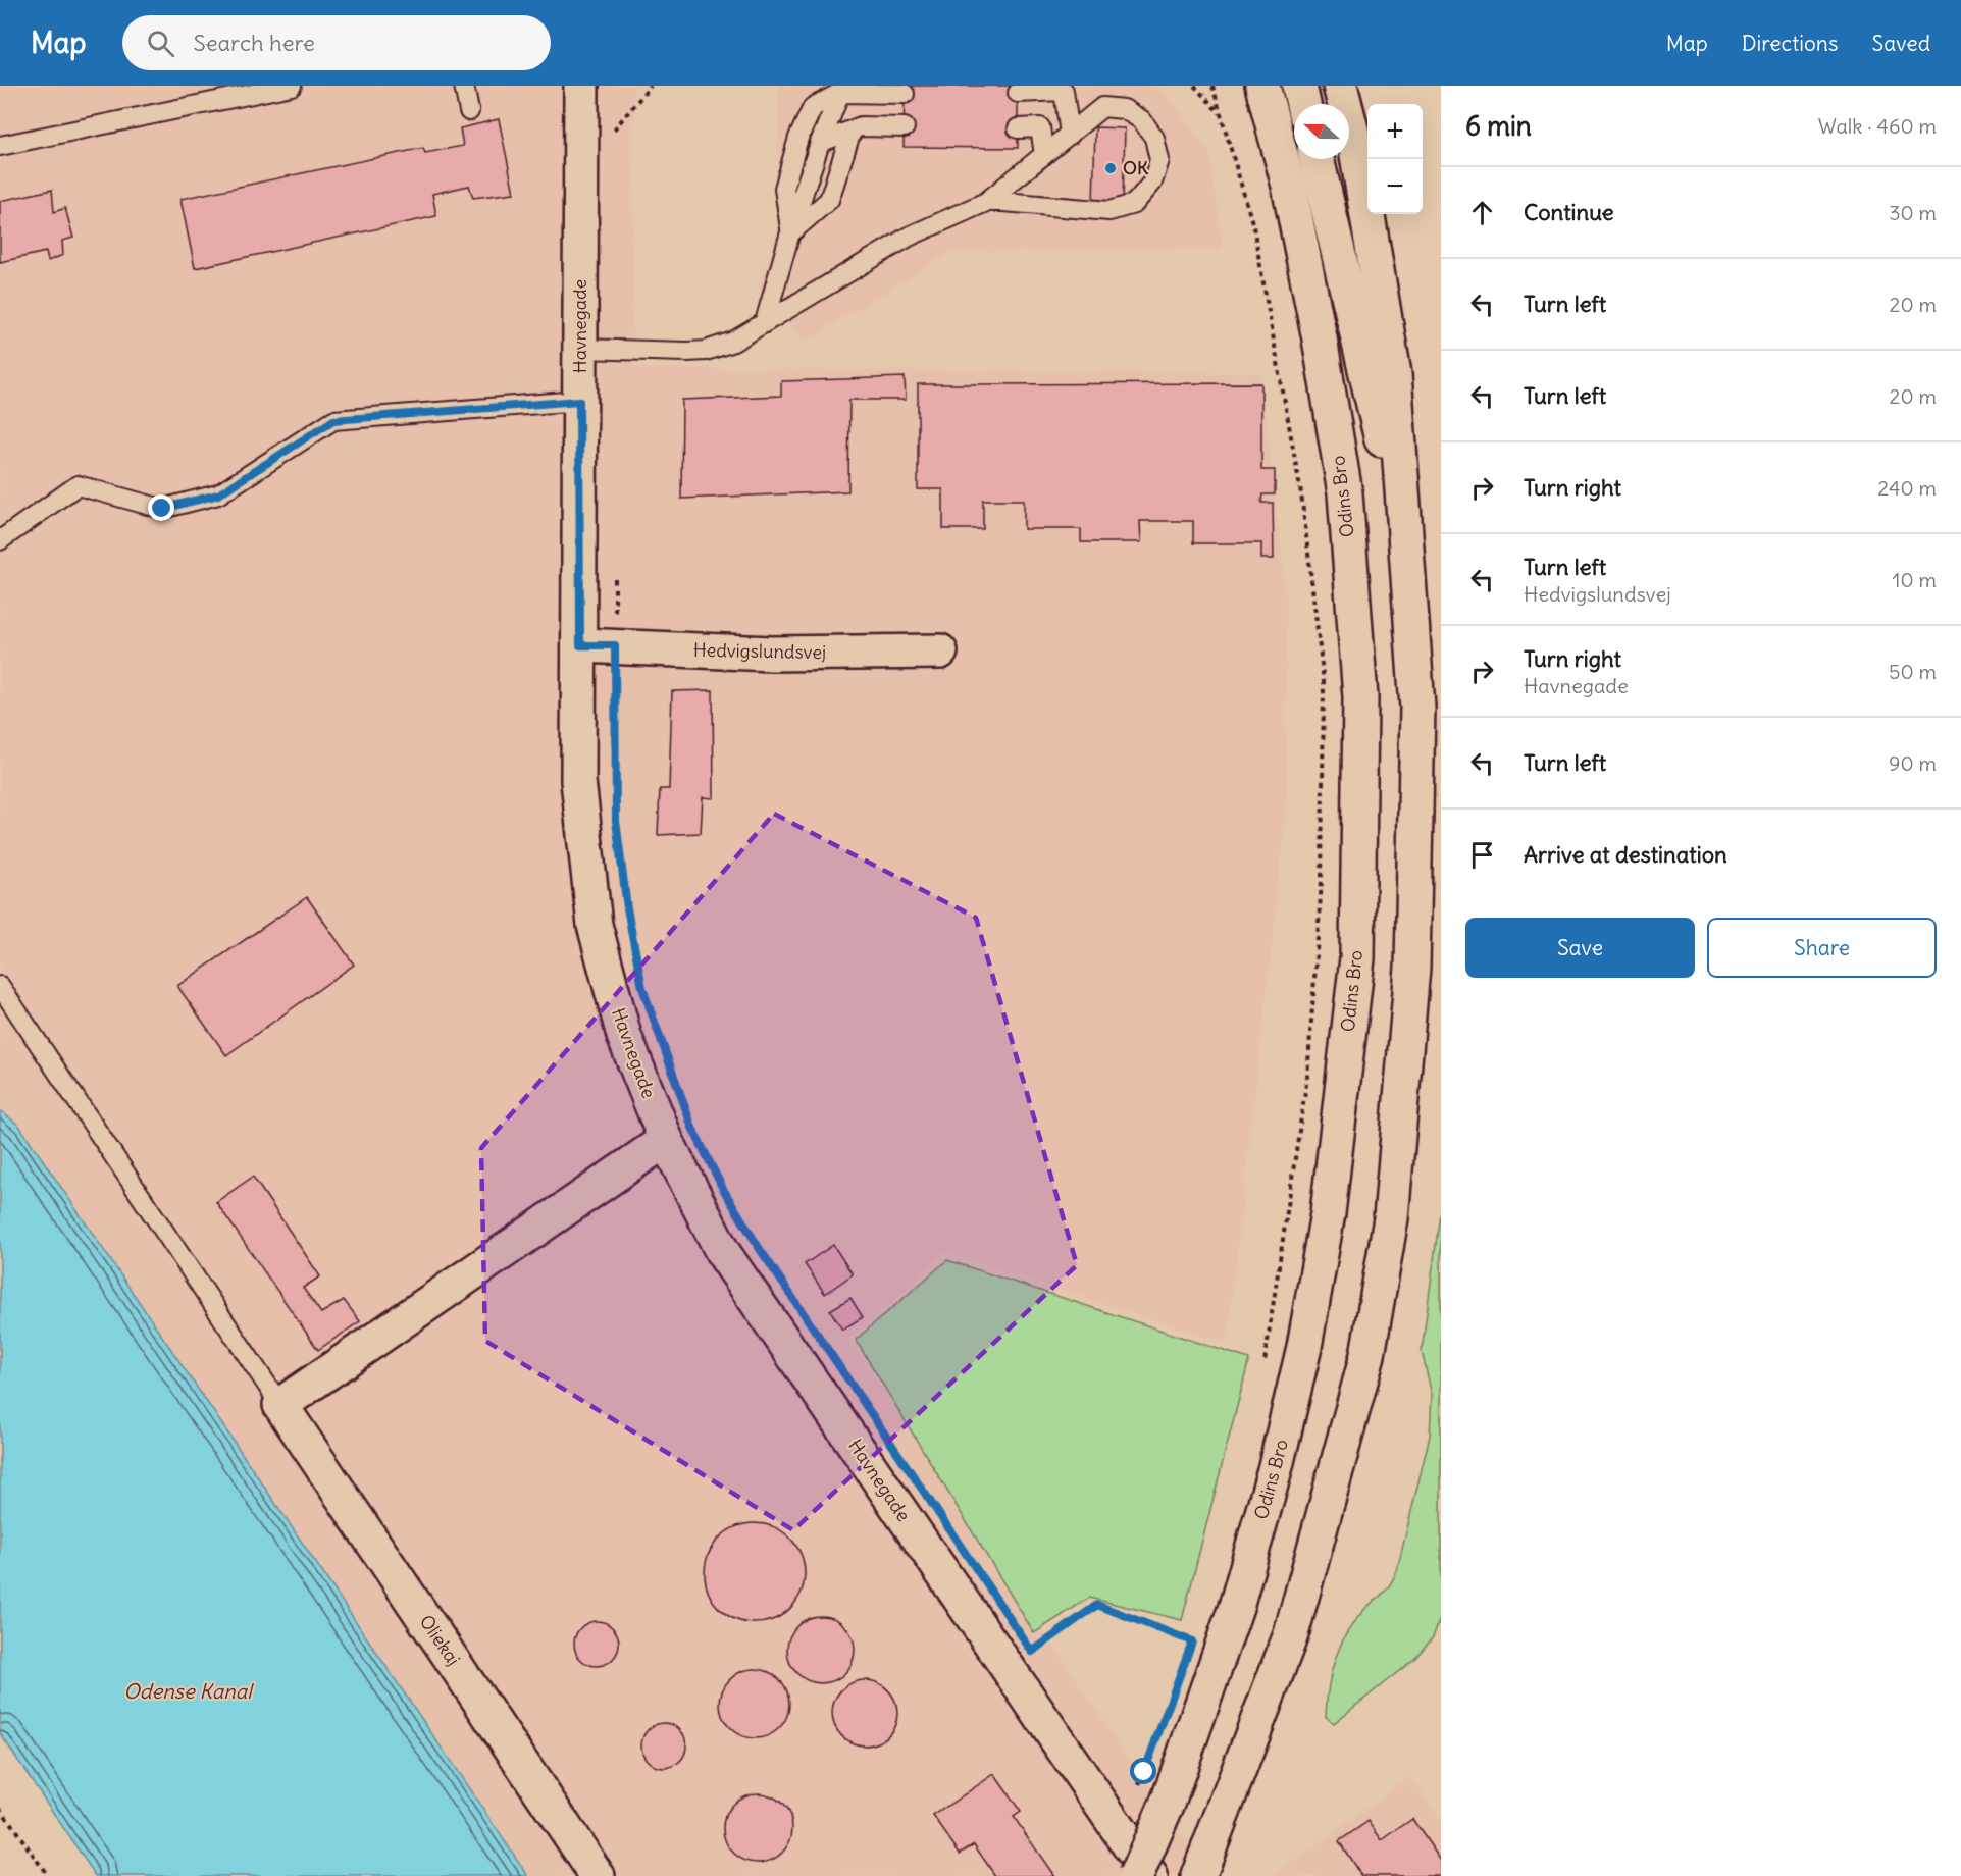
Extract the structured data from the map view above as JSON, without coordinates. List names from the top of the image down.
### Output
{
  "streets": {
    "main road": [
      "Havnegade",
      "Odins Bro",
      "Hedvigslundsvej",
      "Oliekaj"
    ]
  },
  "crossings": [
    ["Havnegade", "Hedvigslundsvej"]
  ],
  "water": ["Odense Kanal"],
  "places": ["OK"],
  "north": "left",
  "page": {
    "header": "Map",
    "search": "Search here",
    "nav": ["Map", "Directions", "Saved"],
    "heading": ["6 min", "Walk · 460 m"],
    "map_buttons": ["+", "−"],
    "list": [
      ["Continue", "30 m"],
      ["Turn left", "20 m"],
      ["Turn left", "20 m"],
      ["Turn right", "240 m"],
      ["Turn left", "Hedvigslundsvej", "10 m"],
      ["Turn right", "Havnegade", "50 m"],
      ["Turn left", "90 m"],
      "Arrive at destination"
    ],
    "buttons": ["Save", "Share"]
  }
}
